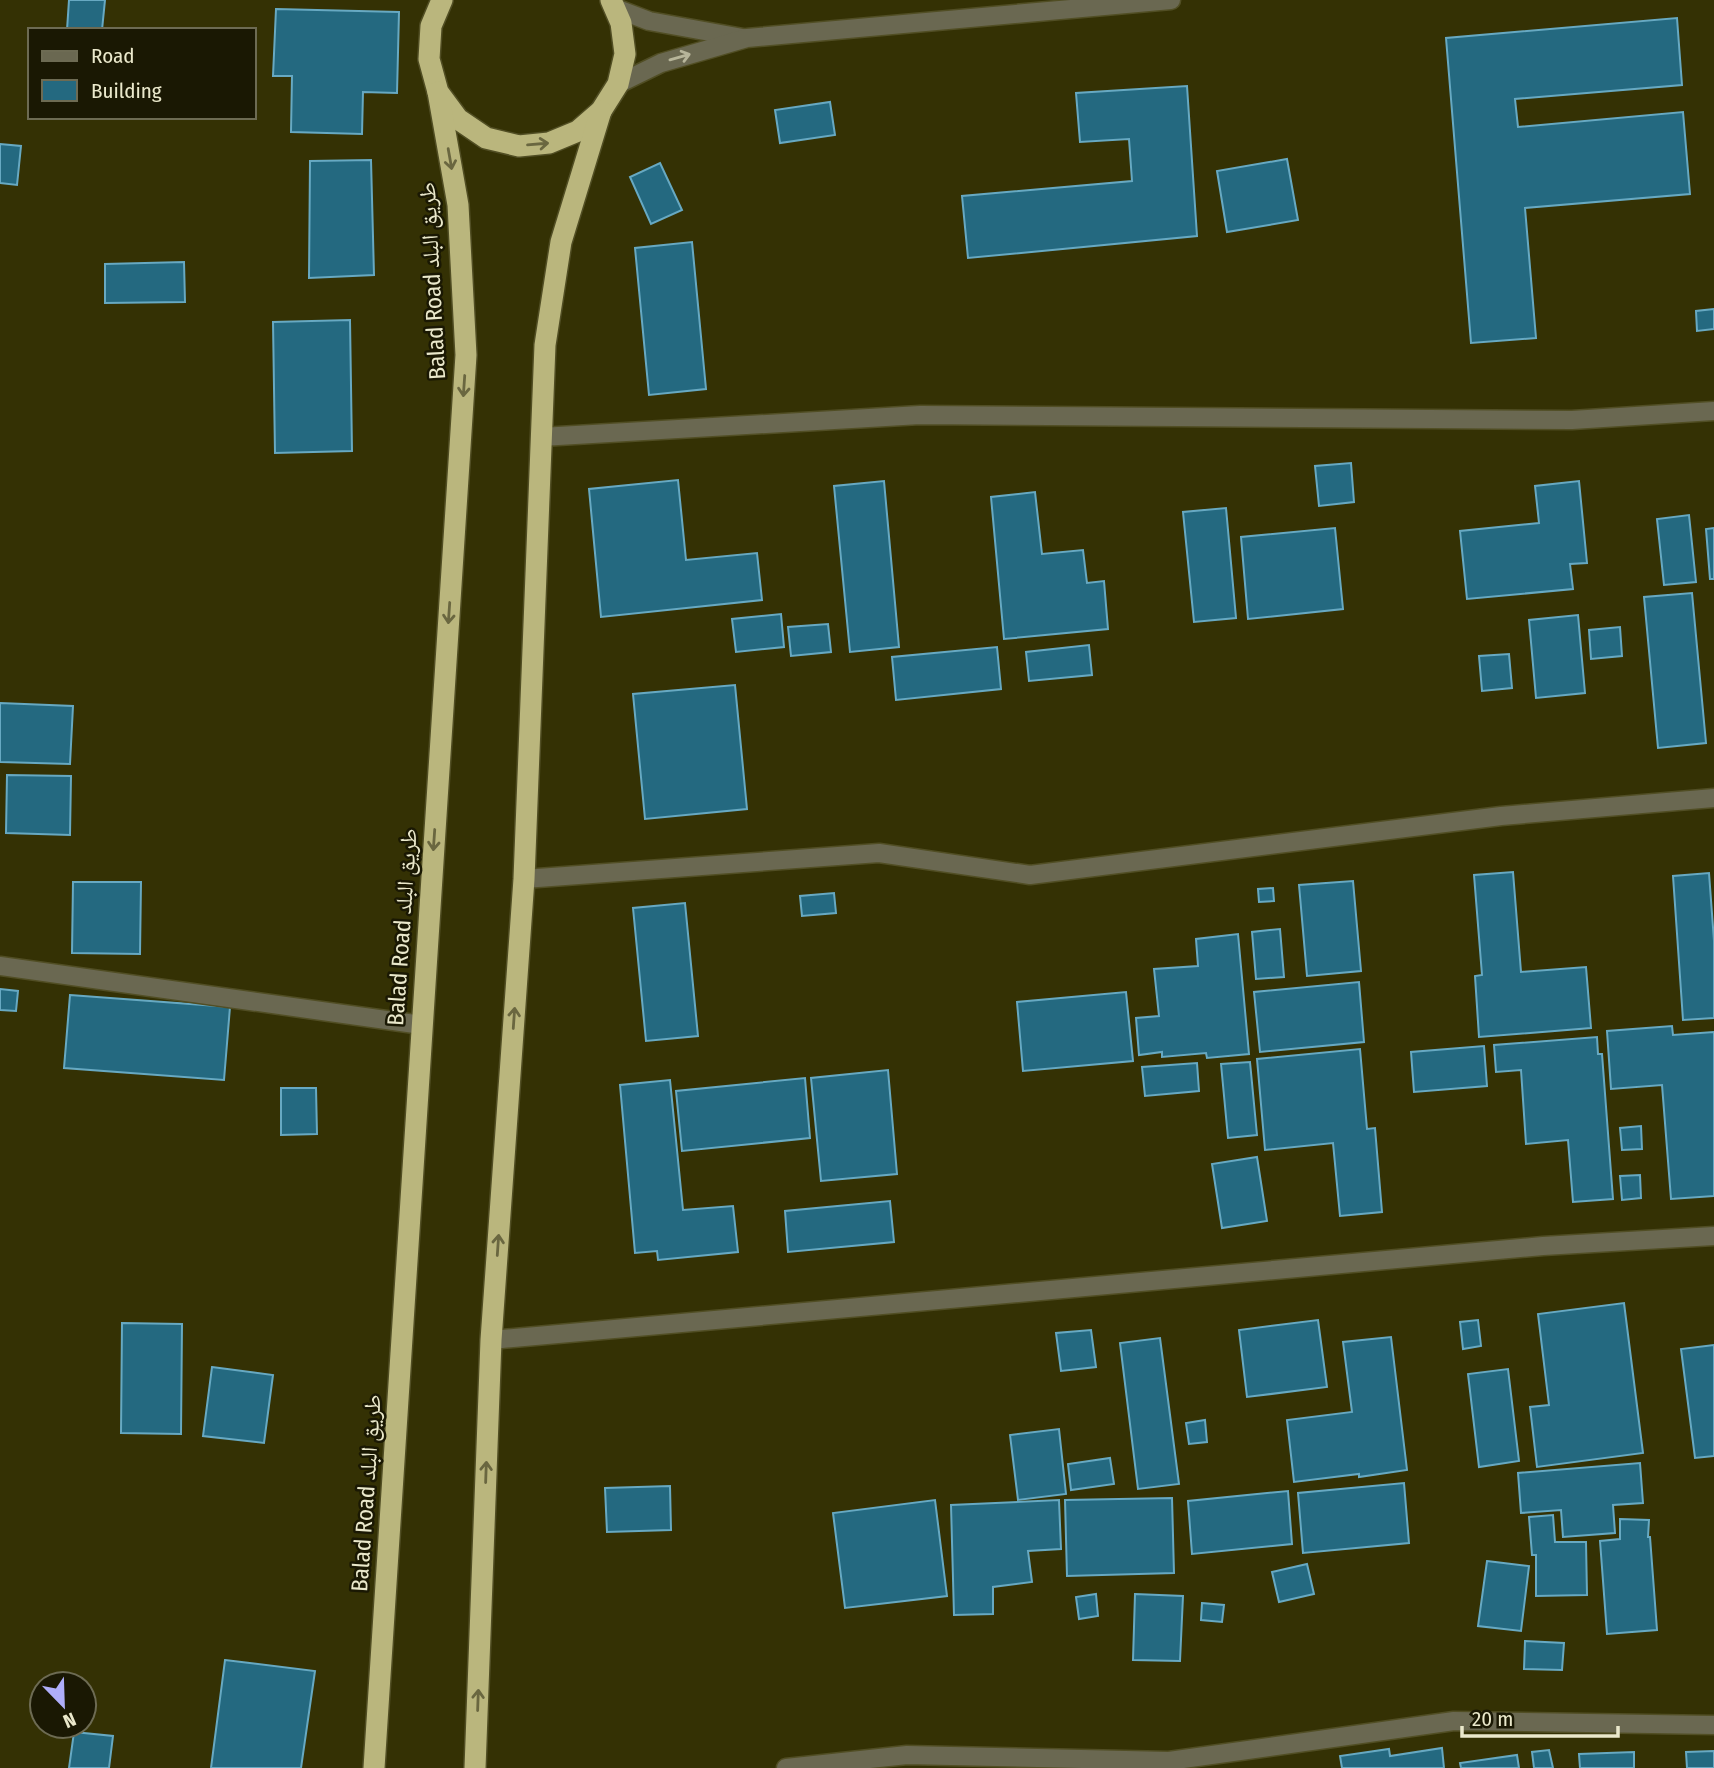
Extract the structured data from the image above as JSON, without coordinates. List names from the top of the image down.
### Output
{
  "streets": {
    "highway": ["Balad Road طريق البلد"]
  },
  "legend": ["Road", "Building"],
  "scale_bar": "20 m",
  "north": "bottom right"
}
